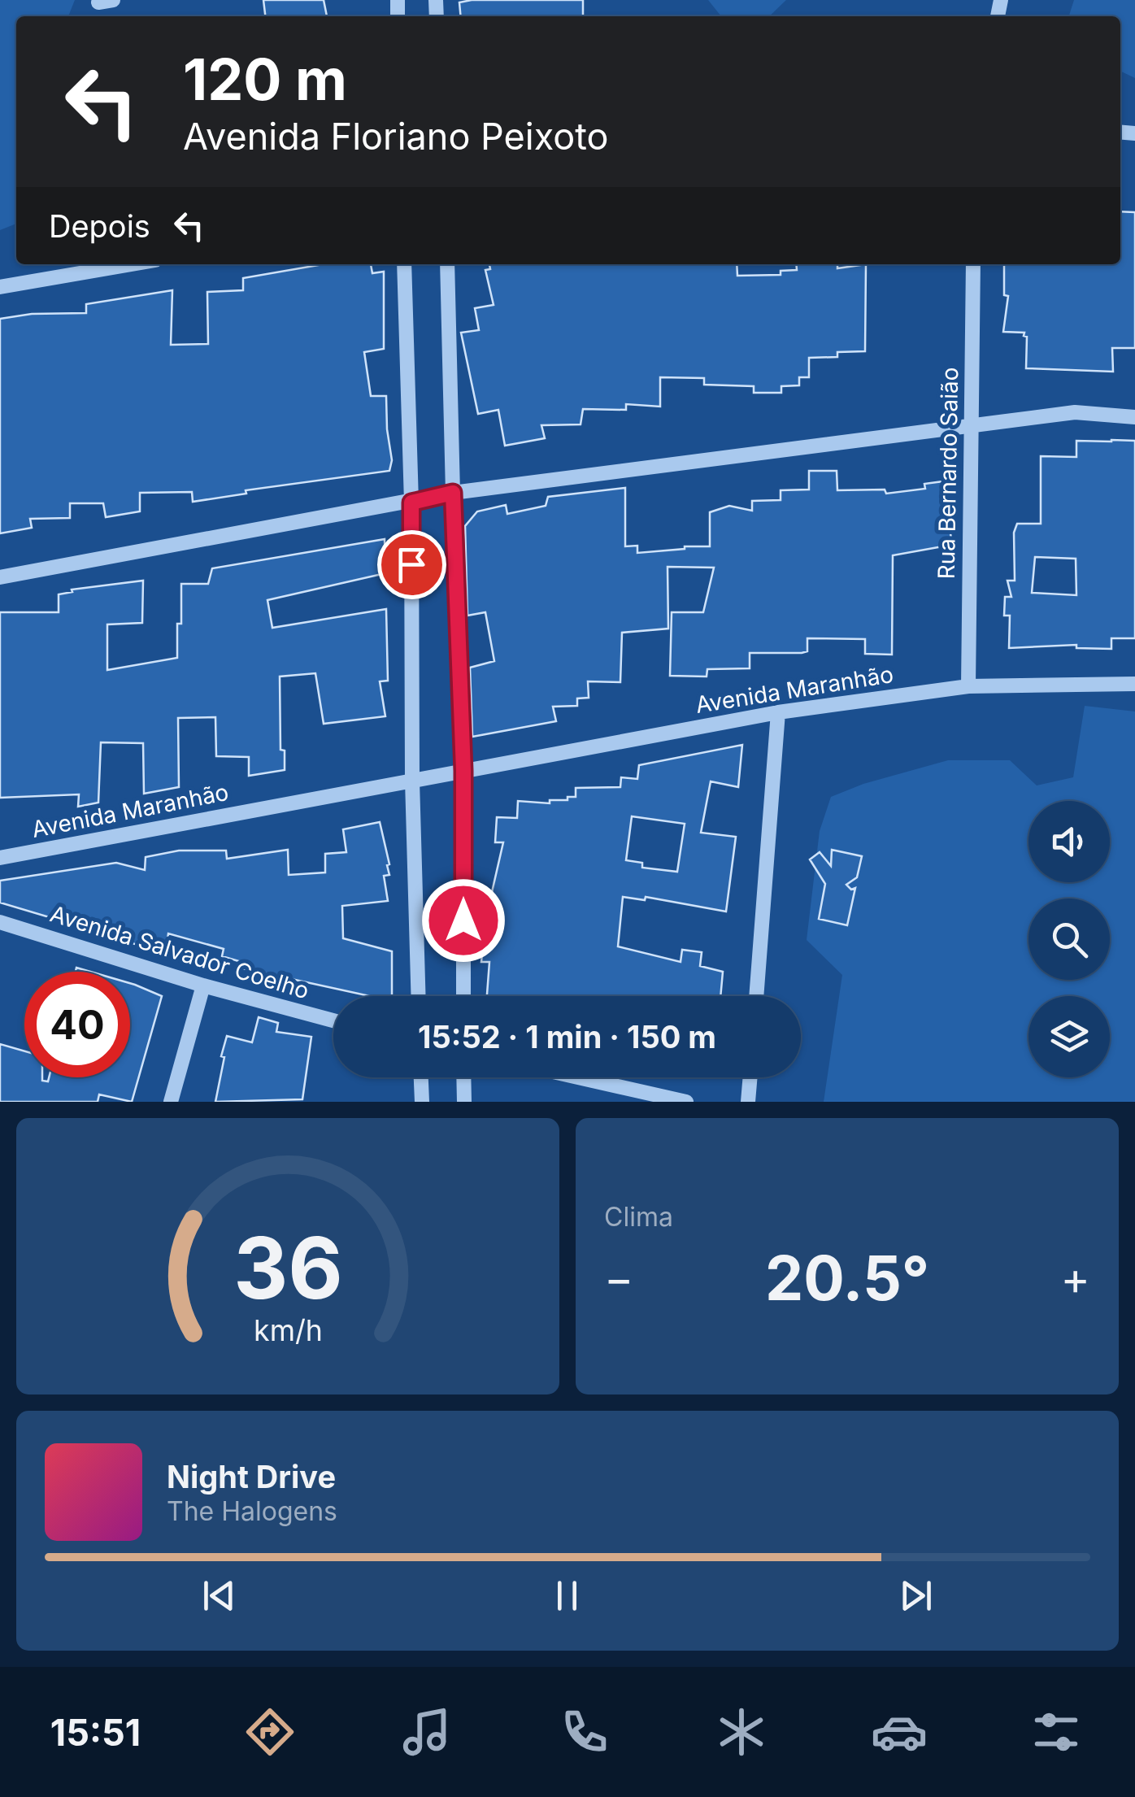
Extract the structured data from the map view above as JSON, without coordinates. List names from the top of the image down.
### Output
{
  "streets": {
    "street": ["Rua Bernardo Saião", "Avenida Maranhão", "Avenida Salvador Coelho"]
  },
  "crossings": [
    ["Rua Bernardo Saião", "Avenida Maranhão"]
  ],
  "page": {
    "turn": ["120 m", "Avenida Floriano Peixoto"],
    "then": "Depois",
    "limit": "40",
    "trip": "15:52 · 1 min · 150 m",
    "tile": "Clima",
    "heat": ["−", "20.5°", "+"],
    "song": ["Night Drive", "The Halogens"],
    "tabs": "15:51",
    "gauge": ["36", "km/h"]
  }
}
